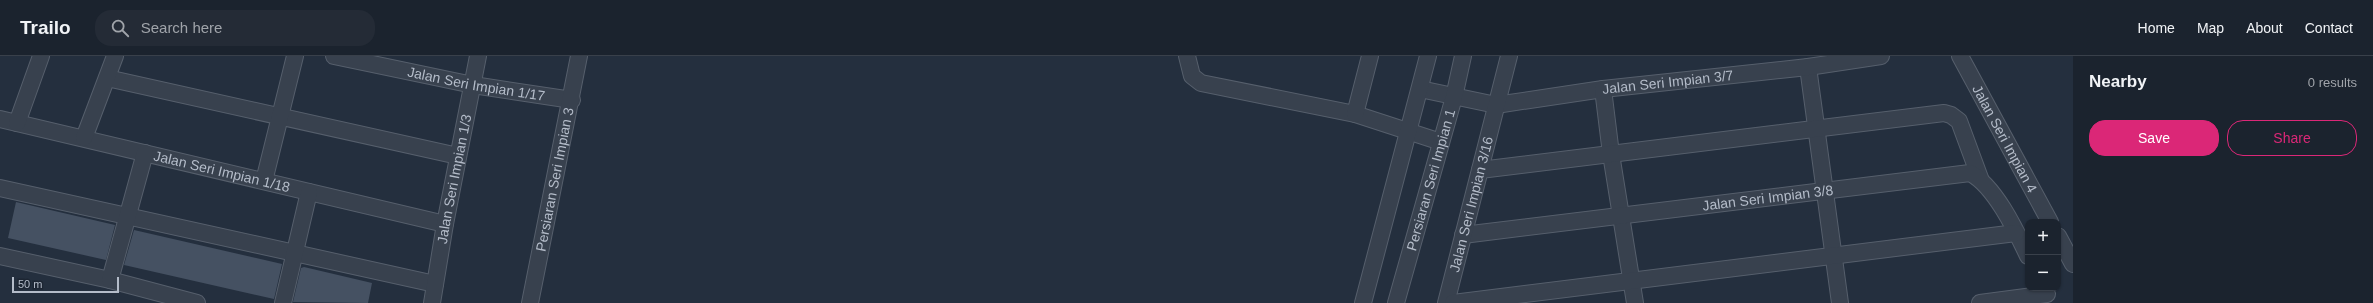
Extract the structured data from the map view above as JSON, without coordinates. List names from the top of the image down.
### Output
{
  "streets": {
    "street": [
      "Jalan Seri Impian 3/7",
      "Jalan Seri Impian 1/17",
      "Jalan Seri Impian 4",
      "Jalan Seri Impian 1/18",
      "Jalan Seri Impian 1/3",
      "Persiaran Seri Impian 3",
      "Persiaran Seri Impian 1",
      "Jalan Seri Impian 3/8",
      "Jalan Seri Impian 3/16"
    ]
  },
  "crossings": [
    ["Jalan Seri Impian 3/7", "Persiaran Seri Impian 1"],
    ["Jalan Seri Impian 3/7", "Jalan Seri Impian 3/16"],
    ["Jalan Seri Impian 1/17", "Jalan Seri Impian 1/3"],
    ["Jalan Seri Impian 1/17", "Persiaran Seri Impian 3"],
    ["Jalan Seri Impian 1/18", "Jalan Seri Impian 1/3"],
    ["Jalan Seri Impian 3/8", "Jalan Seri Impian 3/16"]
  ],
  "scale_bar": "50 m",
  "page": {
    "header": "Trailo",
    "search": "Search here",
    "nav": [
      "Home",
      "Map",
      "About",
      "Contact"
    ],
    "heading": ["Nearby", "0 results"],
    "buttons": ["Save", "Share"],
    "map_buttons": ["+", "−"],
    "scale": "50 m"
  }
}
